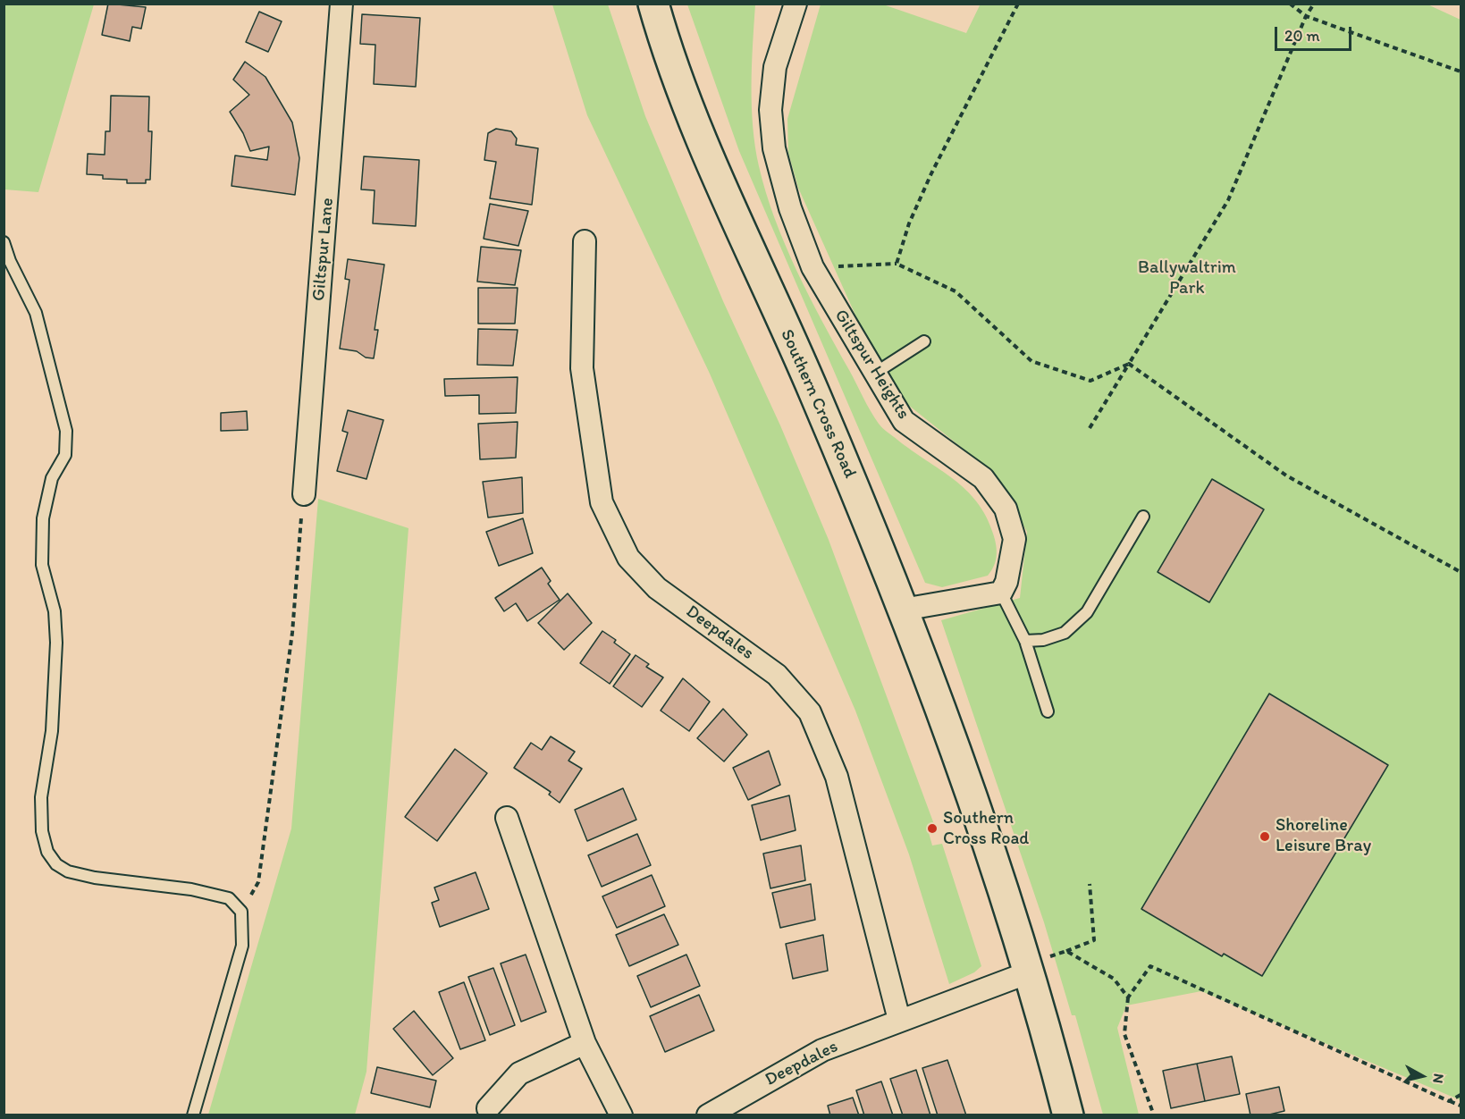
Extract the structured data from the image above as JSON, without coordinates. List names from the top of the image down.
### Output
{
  "streets": {
    "main road": ["Southern Cross Road"],
    "street": ["Giltspur Lane", "Giltspur Heights", "Deepdales"]
  },
  "crossings": [
    ["Southern Cross Road", "Deepdales"]
  ],
  "parks": ["Ballywaltrim Park"],
  "places": ["Southern Cross Road", "Shoreline Leisure Bray"],
  "scale_bar": "20 m",
  "north": "right"
}
